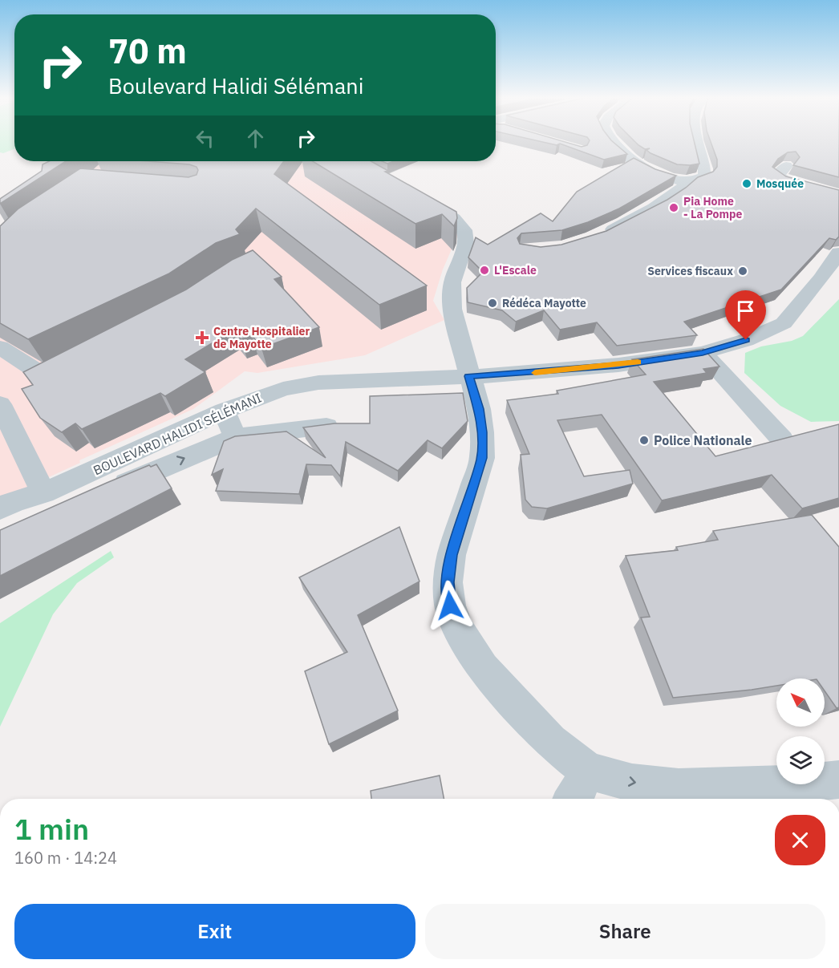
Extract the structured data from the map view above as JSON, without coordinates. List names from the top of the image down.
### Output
{
  "streets": {
    "street": ["BOULEVARD HALIDI SÉLÉMANI"]
  },
  "places": {
    "other": [
      "Mosquée",
      "Pia Home - La Pompe",
      "L'Escale",
      "Services fiscaux",
      "Rédéca Mayotte",
      "Police Nationale"
    ],
    "health": ["Centre Hospitalier de Mayotte"]
  },
  "north": "top left",
  "page": {
    "turn": ["70 m", "Boulevard Halidi Sélémani"],
    "heading": ["1 min", "160 m · 14:24"],
    "buttons": ["Exit", "Share"]
  }
}
